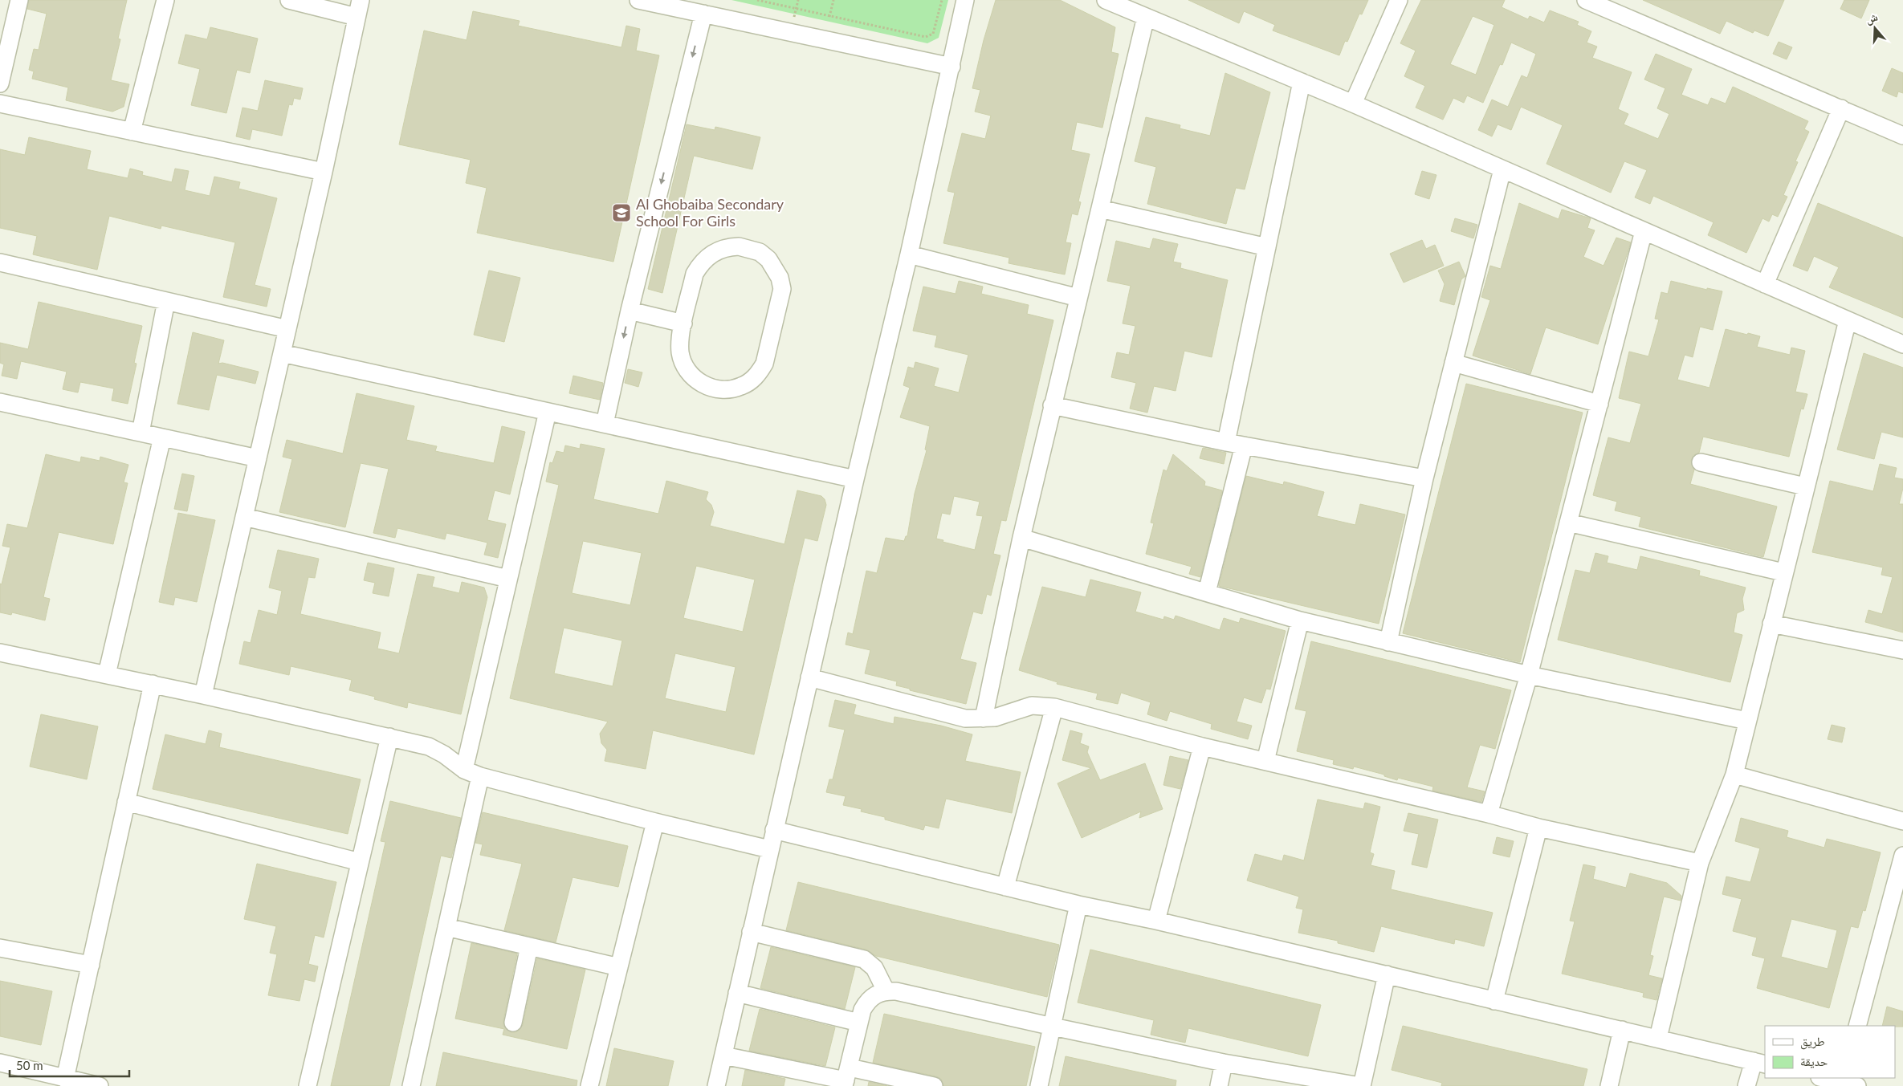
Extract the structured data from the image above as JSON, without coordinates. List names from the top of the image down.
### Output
{
  "places": {
    "school or university": ["Al Ghobaiba Secondary School For Girls"]
  },
  "legend": ["طريق", "حديقة"],
  "scale_bar": "50 m",
  "north": "top"
}
